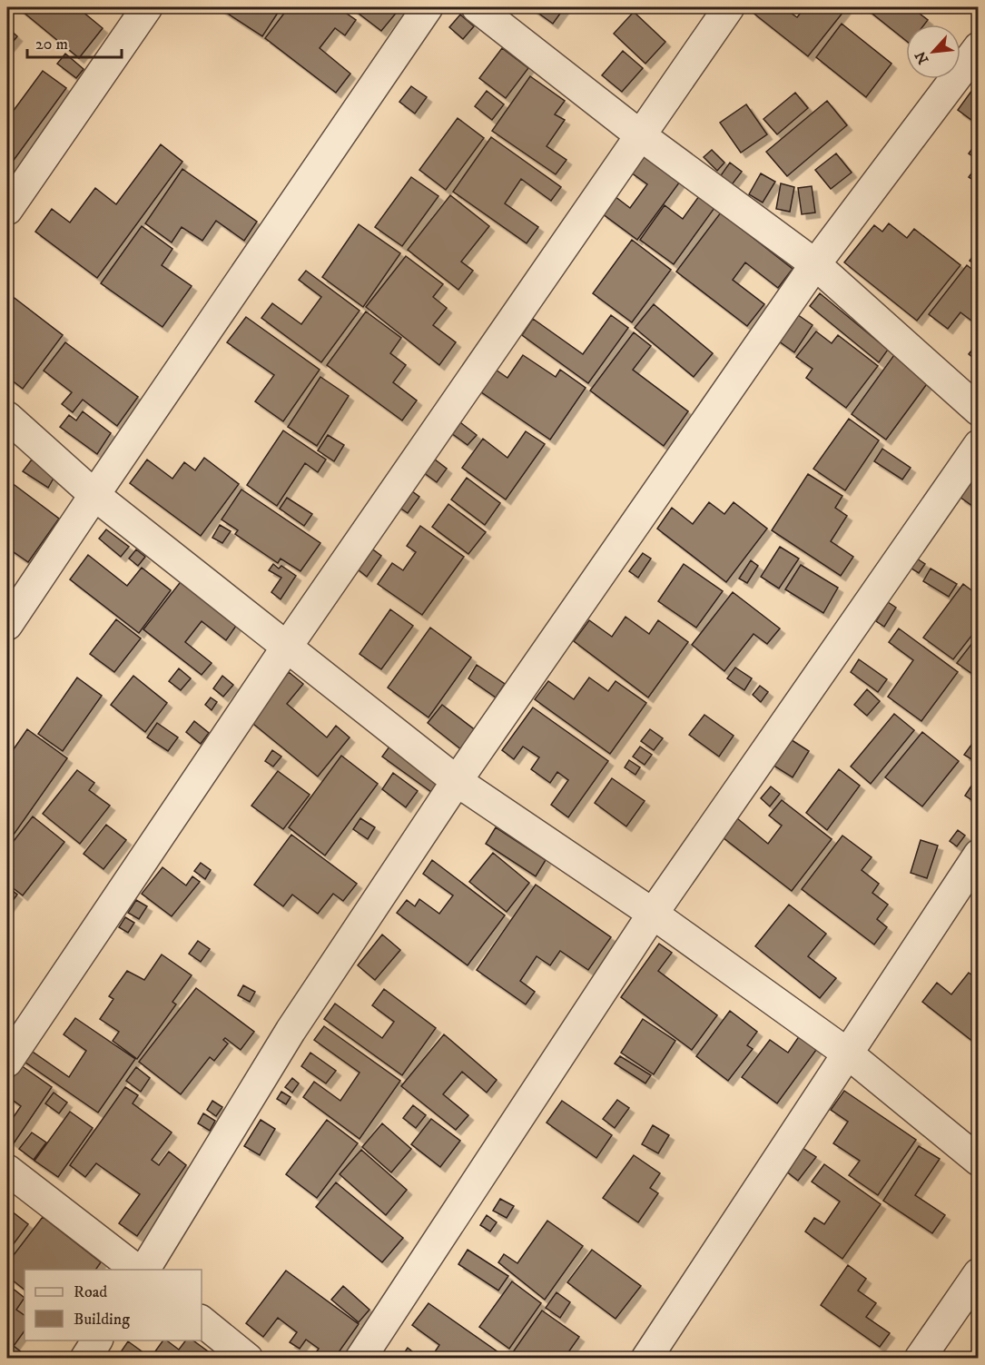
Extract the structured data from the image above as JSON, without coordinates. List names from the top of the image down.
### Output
{
  "legend": ["Road", "Building"],
  "scale_bar": "20 m",
  "north": "bottom left"
}
